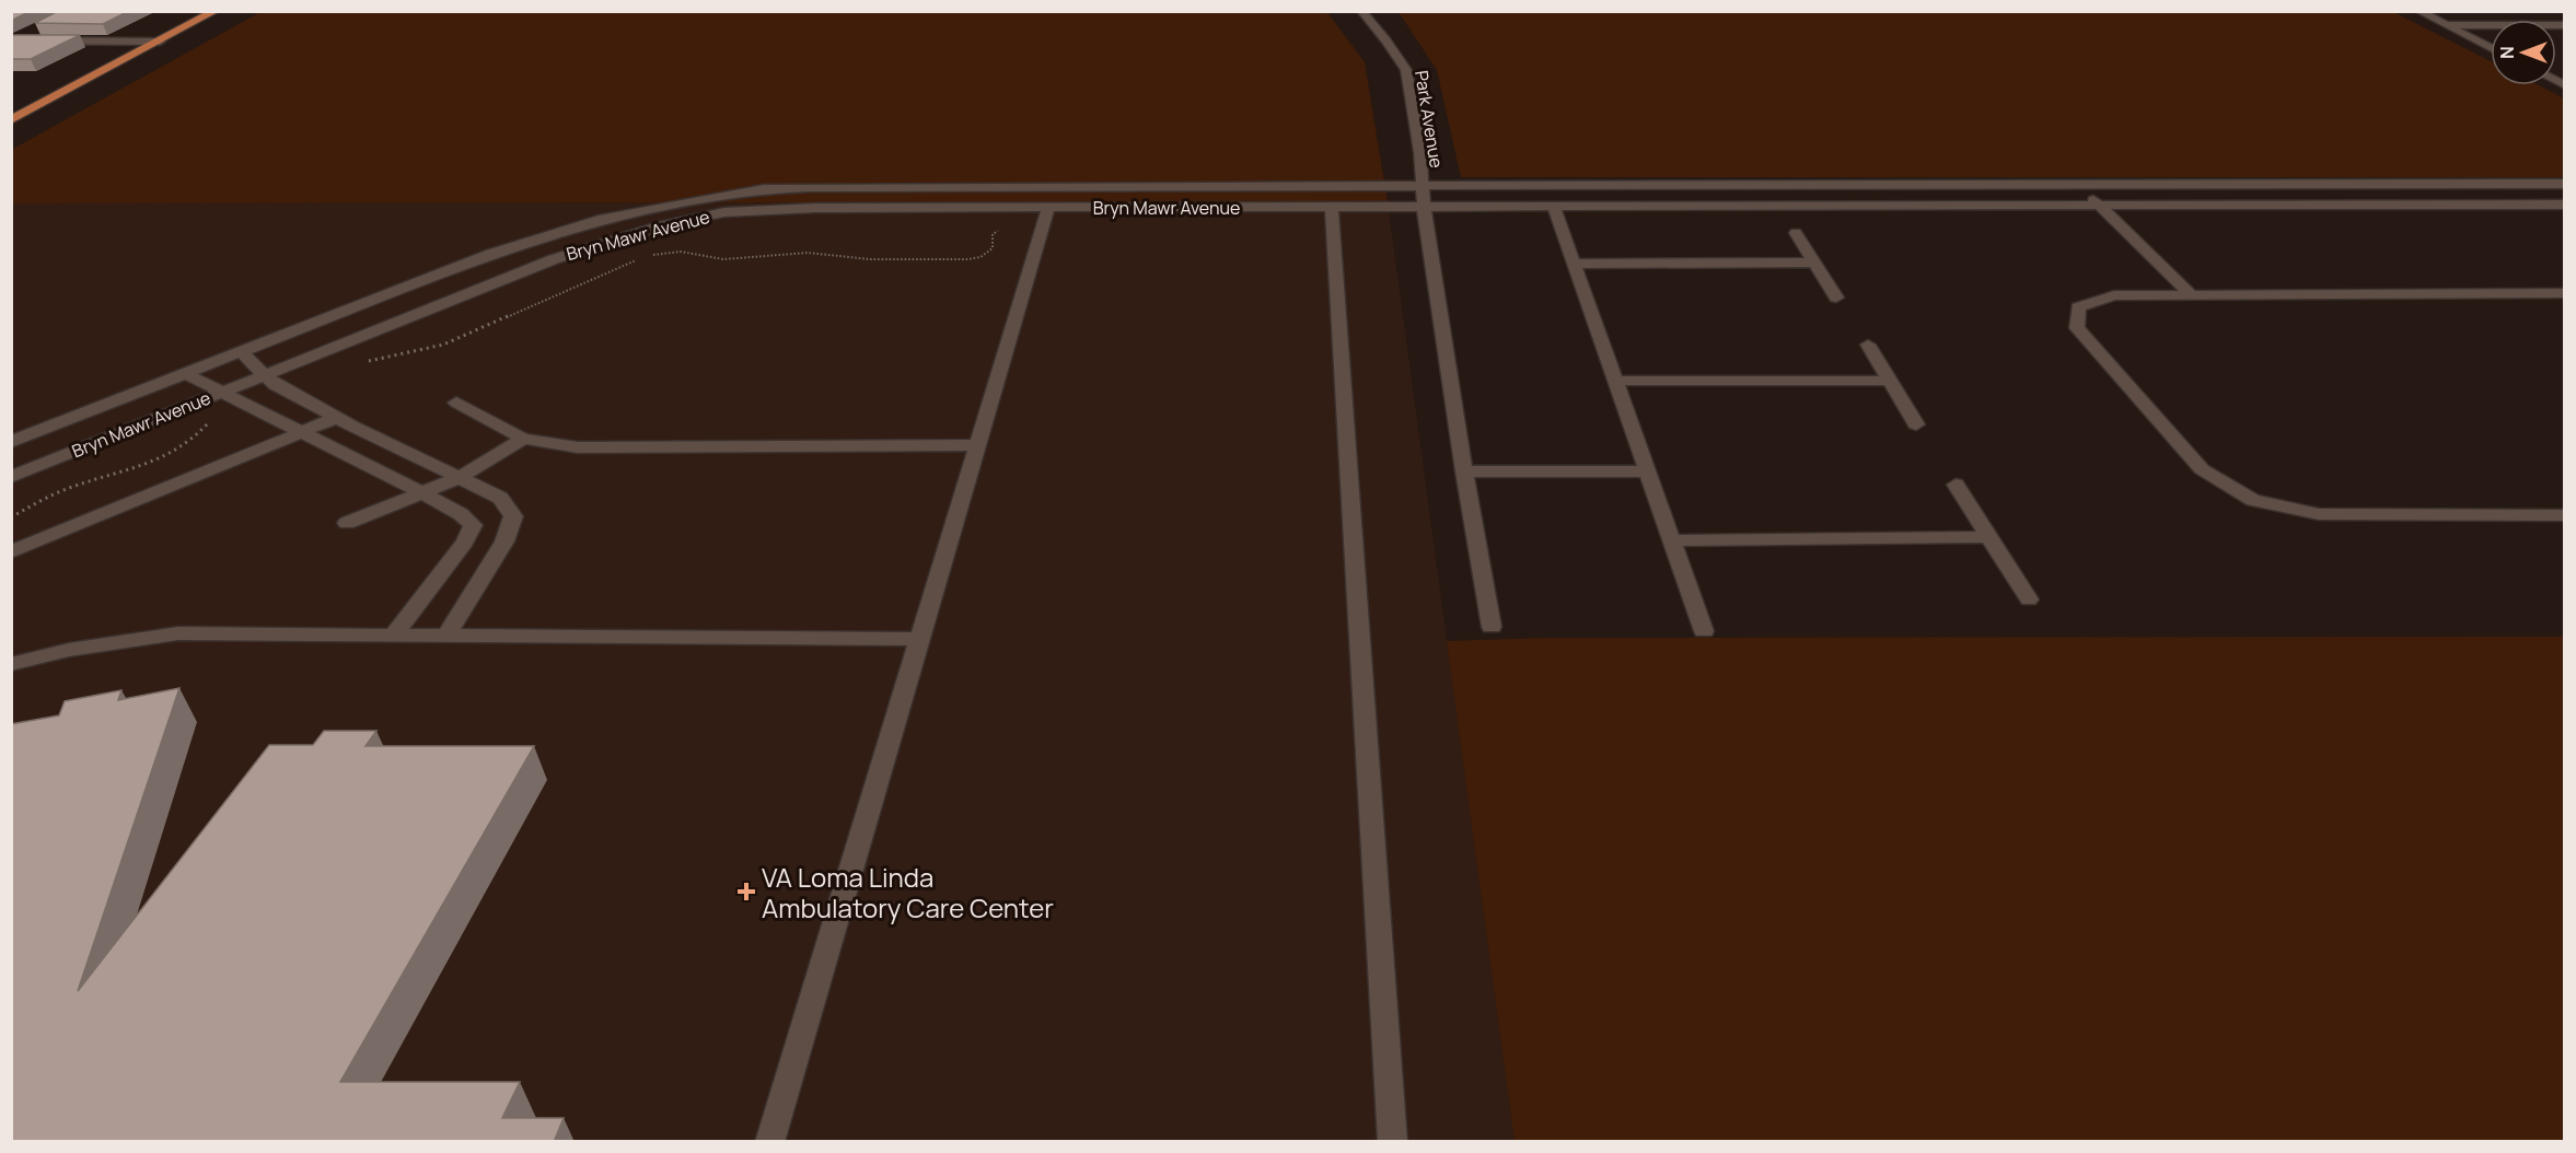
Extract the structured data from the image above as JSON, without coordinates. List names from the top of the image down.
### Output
{
  "streets": {
    "street": ["Park Avenue", "Bryn Mawr Avenue"]
  },
  "crossings": [
    ["Park Avenue", "Bryn Mawr Avenue"]
  ],
  "places": {
    "health": ["VA Loma Linda Ambulatory Care Center"]
  },
  "north": "left"
}
